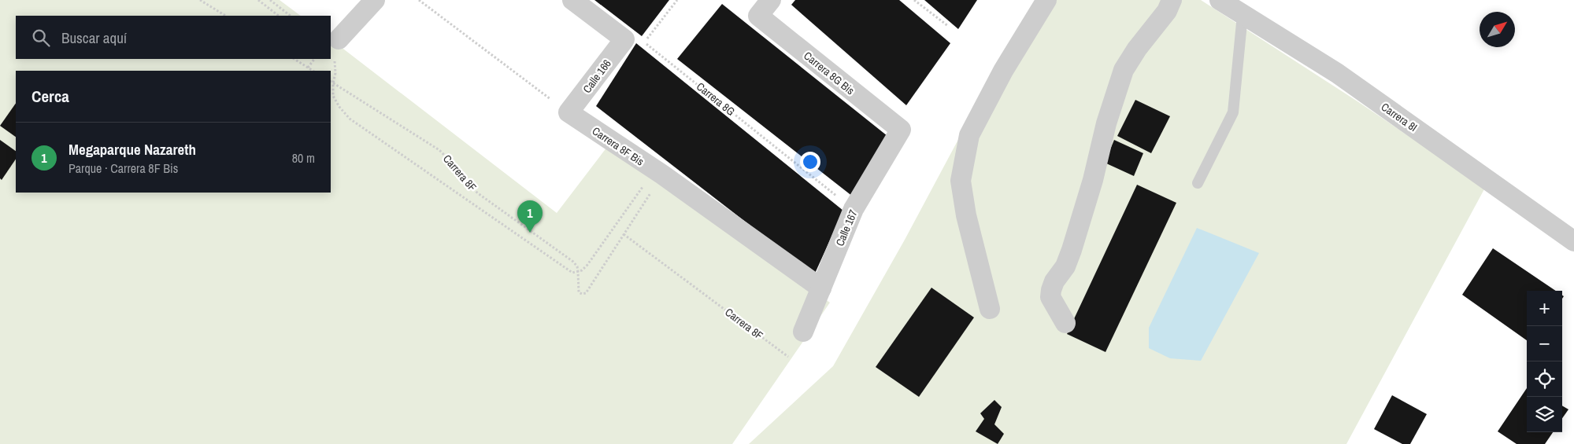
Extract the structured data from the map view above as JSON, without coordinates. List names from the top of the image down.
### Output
{
  "streets": {
    "street": [
      "Carrera 8G Bis",
      "Calle 166",
      "Carrera 8I",
      "Carrera 8F Bis",
      "Calle 167"
    ],
    "path": ["Carrera 8G", "Carrera 8F"]
  },
  "crossings": [
    ["Carrera 8G Bis", "Calle 167"],
    ["Calle 166", "Carrera 8G"],
    ["Calle 166", "Carrera 8F Bis"],
    ["Carrera 8G", "Calle 167"],
    ["Carrera 8F Bis", "Calle 167"]
  ],
  "north": "top right",
  "page": {
    "search": "Buscar aquí",
    "heading": "Cerca",
    "list": [
      {
        "mark": "1",
        "name": "Megaparque Nazareth",
        "note": "Parque · Carrera 8F Bis",
        "value": "80 m"
      }
    ],
    "pins": "1",
    "map_buttons": ["+", "−"]
  }
}
